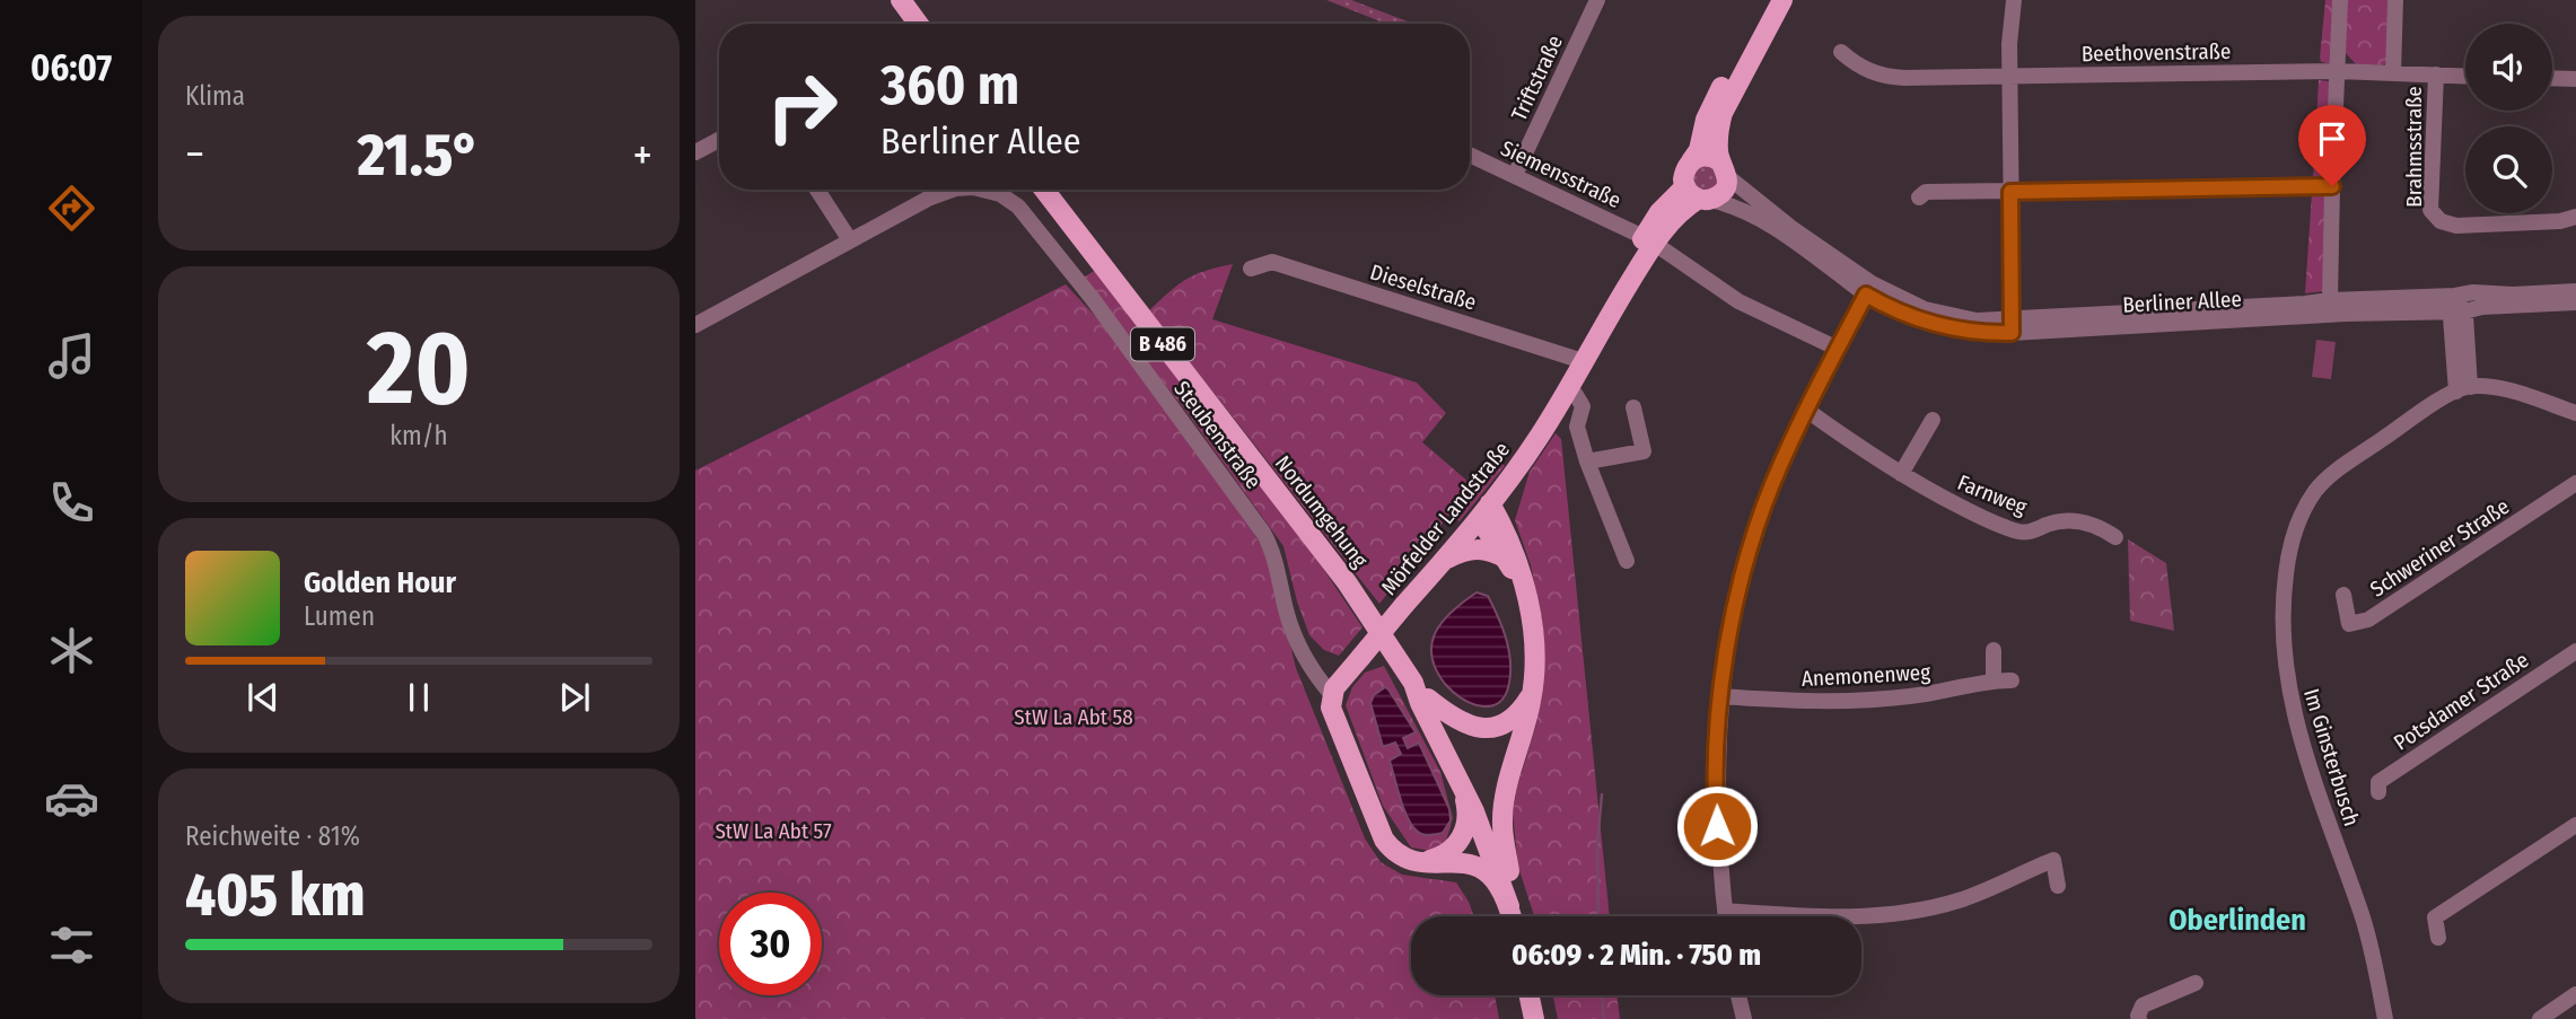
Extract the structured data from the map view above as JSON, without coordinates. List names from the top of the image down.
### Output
{
  "streets": {
    "main road": ["B 486", "Nordumgehung", "Mörfelder Landstraße"],
    "street": [
      "Beethovenstraße",
      "Triftstraße",
      "Brahmsstraße",
      "Siemensstraße",
      "Dieselstraße",
      "Berliner Allee",
      "Steubenstraße",
      "Farnweg",
      "Schweriner Straße",
      "Anemonenweg",
      "Potsdamer Straße",
      "Im Ginsterbusch"
    ]
  },
  "crossings": [
    ["Beethovenstraße", "Brahmsstraße"],
    ["Triftstraße", "Siemensstraße"],
    ["Siemensstraße", "Mörfelder Landstraße"],
    ["Dieselstraße", "Mörfelder Landstraße"],
    ["Berliner Allee", "Mörfelder Landstraße"],
    ["B 486", "Nordumgehung"],
    ["Steubenstraße", "Mörfelder Landstraße"]
  ],
  "districts": ["Oberlinden"],
  "parks": ["StW La Abt 58", "StW La Abt 57"],
  "page": {
    "tabs": "06:07",
    "tile": [
      "Klima",
      ["20", "km/h"],
      ["Reichweite · 81%", "405 km"]
    ],
    "turn": ["360 m", "Berliner Allee"],
    "heat": ["−", "21.5°", "+"],
    "song": ["Golden Hour", "Lumen"],
    "limit": "30",
    "trip": "06:09 · 2 Min. · 750 m"
  }
}
